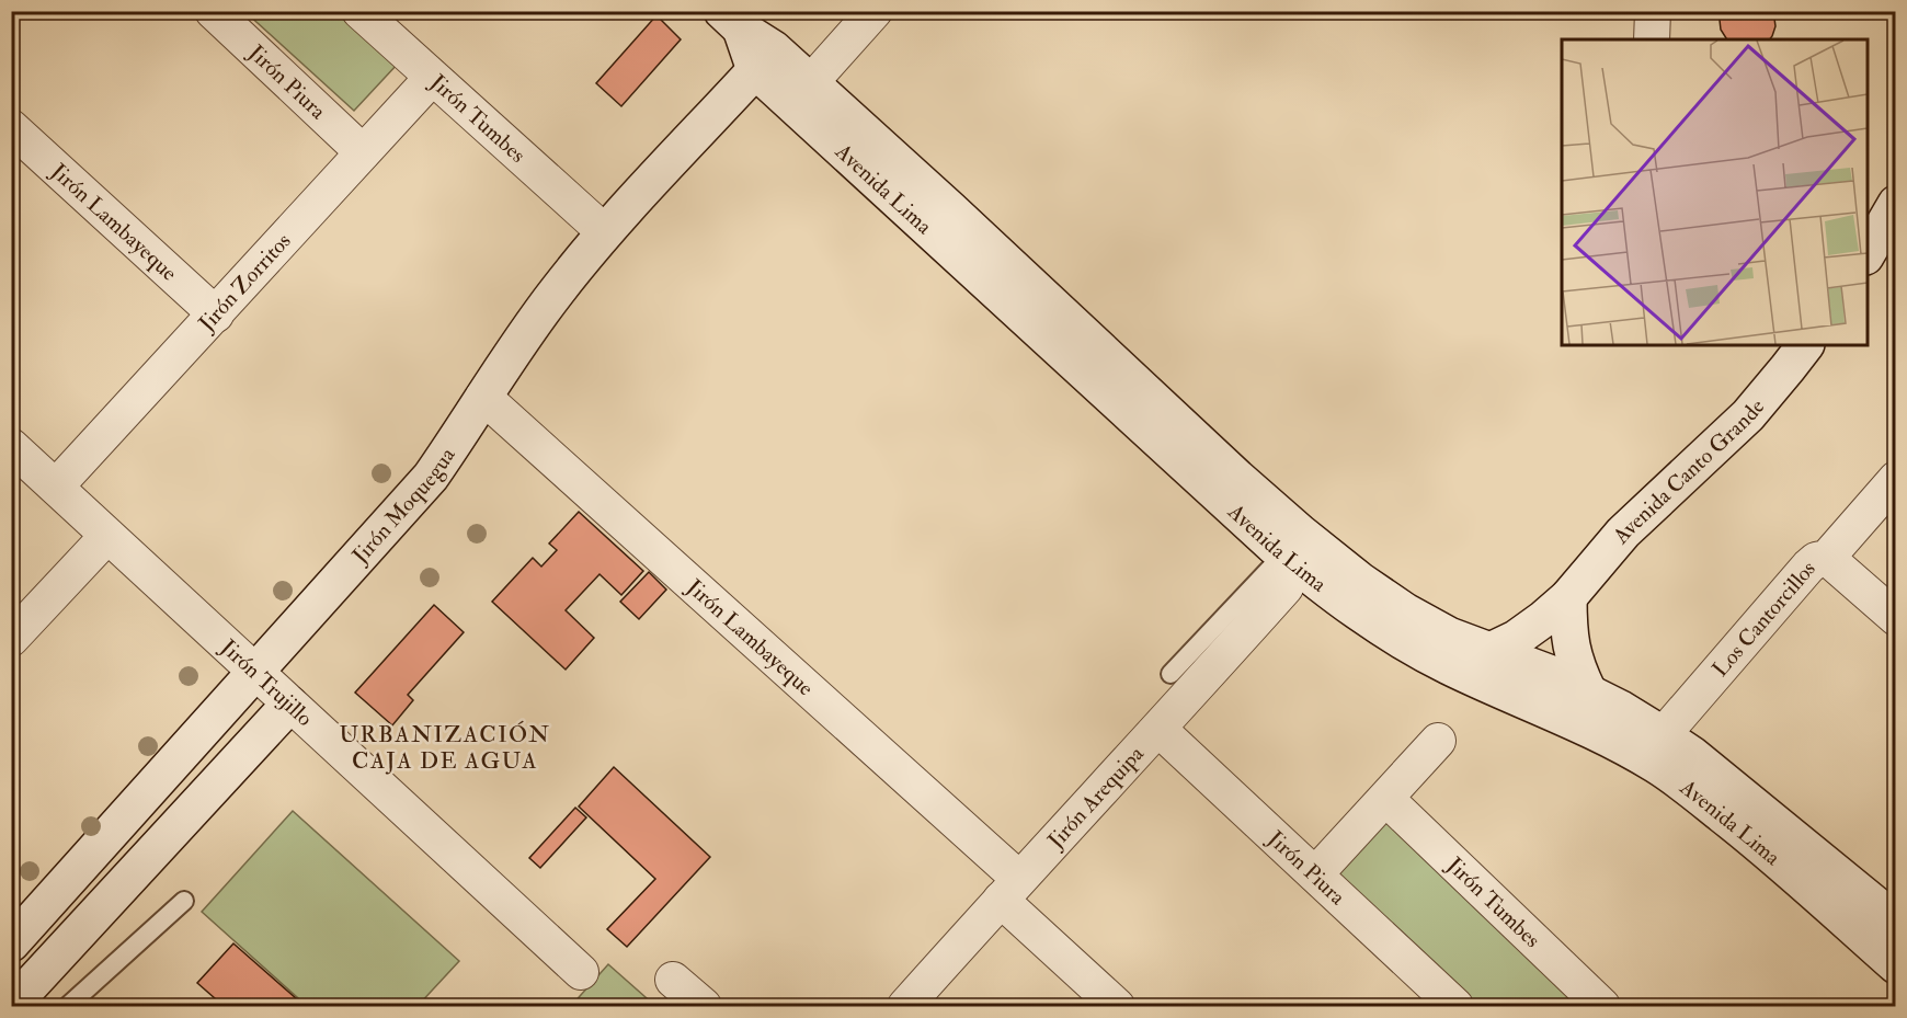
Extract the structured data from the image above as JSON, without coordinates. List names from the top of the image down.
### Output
{
  "streets": {
    "main road": ["Avenida Lima", "Avenida Canto Grande", "Jirón Moquegua"],
    "street": [
      "Jirón Piura",
      "Jirón Tumbes",
      "Jirón Lambayeque",
      "Jirón Zorritos",
      "Los Cantorcillos",
      "Jirón Trujillo",
      "Jirón Arequipa"
    ]
  },
  "crossings": [
    ["Jirón Piura", "Jirón Zorritos"],
    ["Jirón Piura", "Jirón Arequipa"],
    ["Jirón Tumbes", "Jirón Zorritos"],
    ["Avenida Lima", "Avenida Canto Grande"],
    ["Avenida Lima", "Jirón Moquegua"],
    ["Avenida Lima", "Los Cantorcillos"],
    ["Avenida Lima", "Jirón Arequipa"],
    ["Jirón Lambayeque", "Jirón Zorritos"],
    ["Jirón Lambayeque", "Jirón Moquegua"],
    ["Jirón Lambayeque", "Jirón Arequipa"],
    ["Jirón Zorritos", "Jirón Trujillo"],
    ["Jirón Moquegua", "Jirón Trujillo"]
  ],
  "districts": ["URBANIZACIÓN CAJA DE AGUA"]
}
